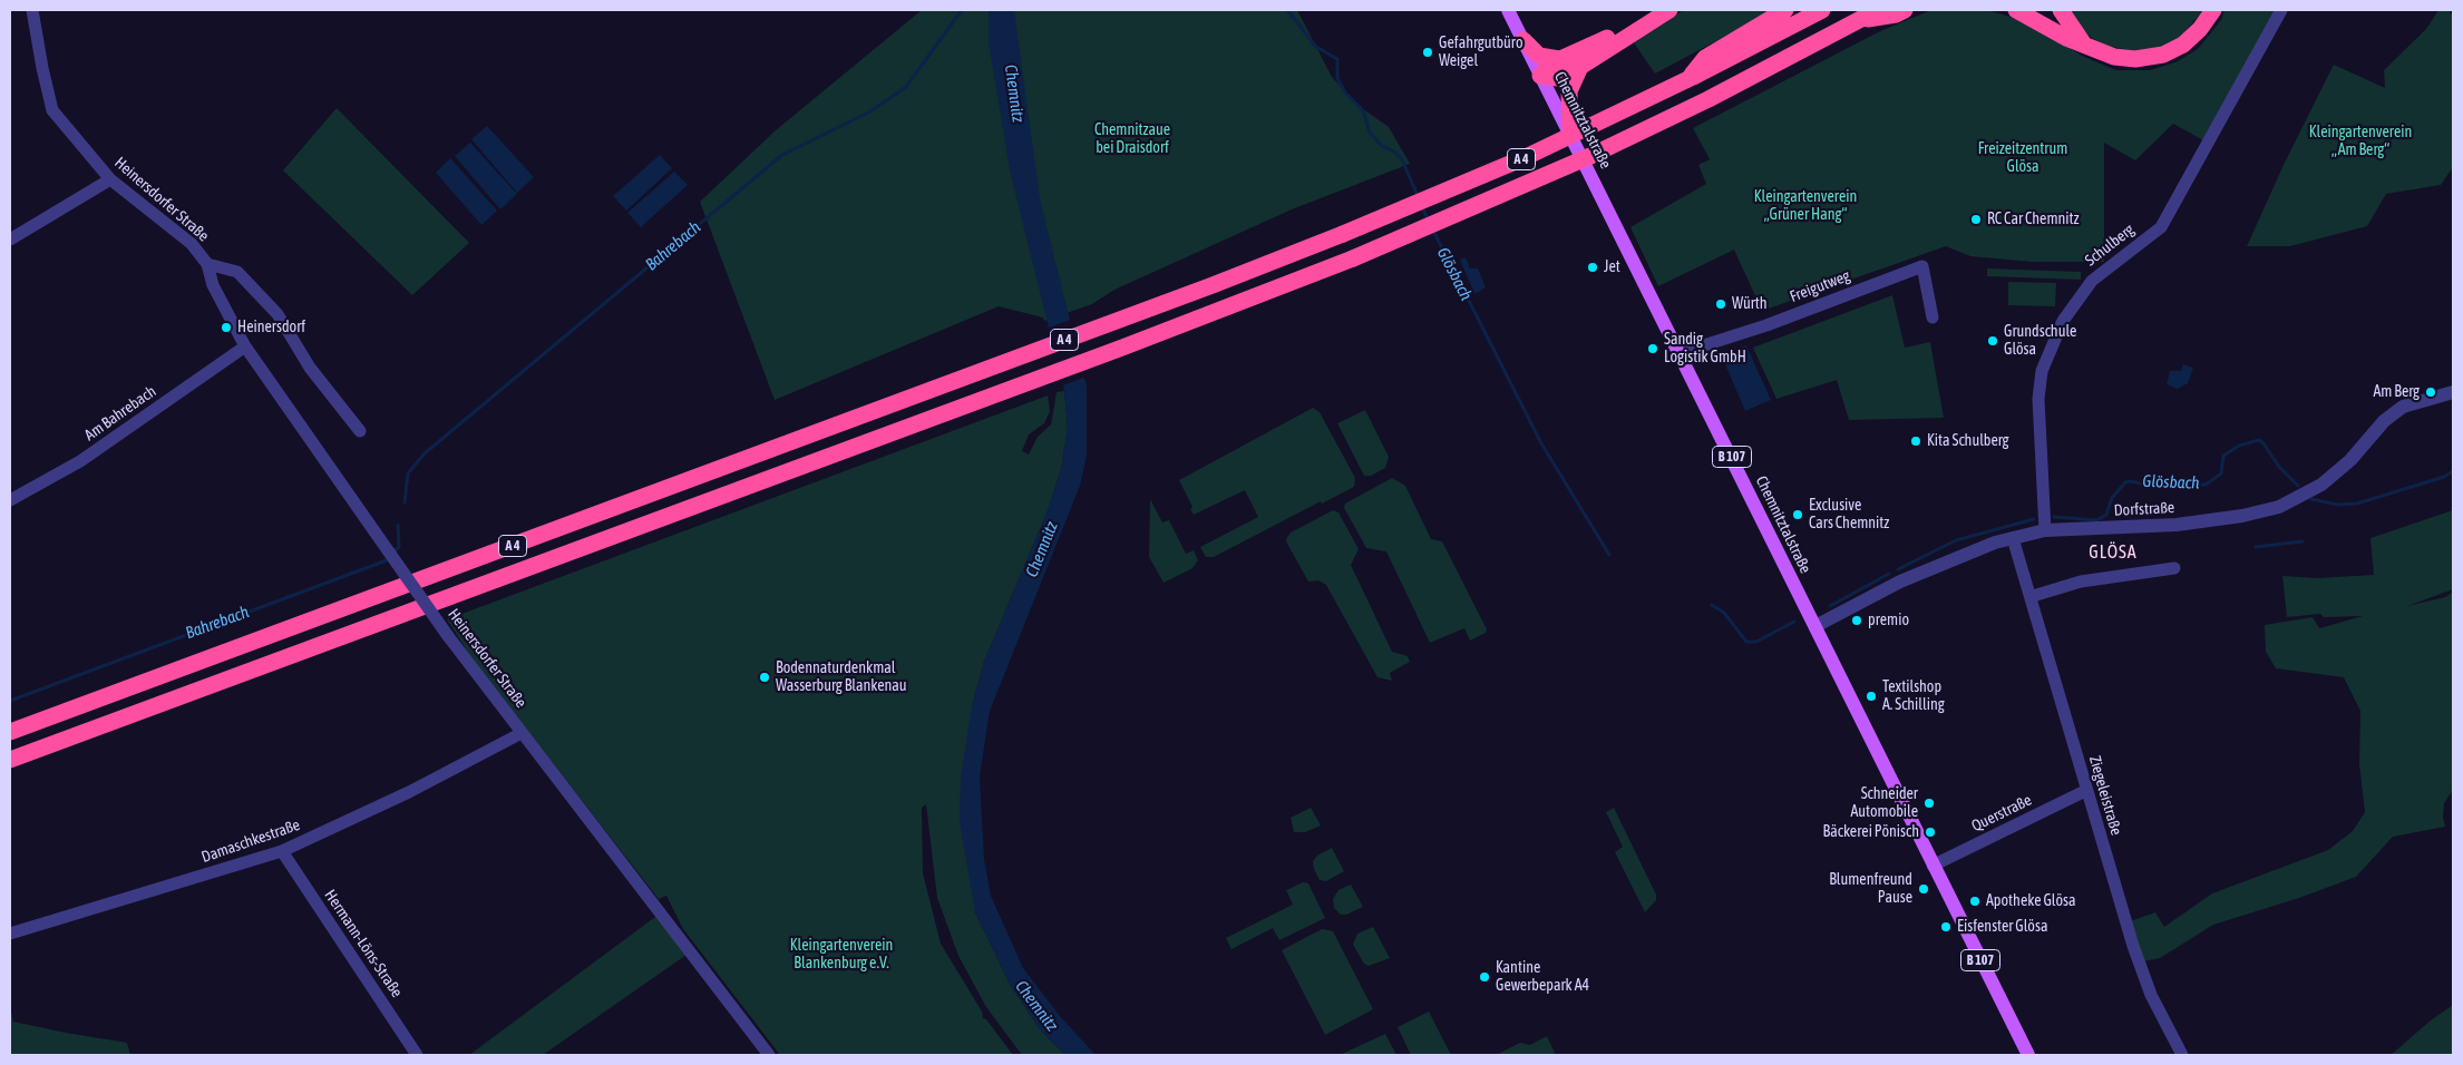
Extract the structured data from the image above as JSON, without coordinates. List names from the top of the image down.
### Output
{
  "streets": {
    "highway": ["A 4"],
    "main road": ["Chemnitztalstraße", "B 107"],
    "street": [
      "Heinersdorfer Straße",
      "Schulberg",
      "Freigutweg",
      "Am Bahrebach",
      "Dorfstraße",
      "Ziegeleistraße",
      "Querstraße",
      "Damaschkestraße",
      "Hermann-Löns-Straße"
    ]
  },
  "crossings": [
    ["Chemnitztalstraße", "Freigutweg"],
    ["Chemnitztalstraße", "Dorfstraße"],
    ["Chemnitztalstraße", "Querstraße"],
    ["Heinersdorfer Straße", "Am Bahrebach"],
    ["Heinersdorfer Straße", "Damaschkestraße"],
    ["Schulberg", "Dorfstraße"],
    ["Dorfstraße", "Ziegeleistraße"],
    ["Ziegeleistraße", "Querstraße"],
    ["Damaschkestraße", "Hermann-Löns-Straße"]
  ],
  "districts": ["GLÖSA"],
  "water": ["Chemnitz", "Bahrebach", "Glösbach"],
  "parks": [
    "Chemnitzaue bei Draisdorf",
    "Kleingartenverein „Am Berg“",
    "Freizeitzentrum Glösa",
    "Kleingartenverein „Grüner Hang“",
    "Kleingartenverein Blankenburg e.V."
  ],
  "places": [
    "Gefahrgutbüro Weigel",
    "RC Car Chemnitz",
    "Jet",
    "Würth",
    "Heinersdorf",
    "Grundschule Glösa",
    "Sandig Logistik GmbH",
    "Am Berg",
    "Kita Schulberg",
    "Exclusive Cars Chemnitz",
    "premio",
    "Bodennaturdenkmal Wasserburg Blankenau",
    "Textilshop A. Schilling",
    "Schneider Automobile",
    "Bäckerei Pönisch",
    "Blumenfreund Pause",
    "Apotheke Glösa",
    "Eisfenster Glösa",
    "Kantine Gewerbepark A4"
  ]
}
